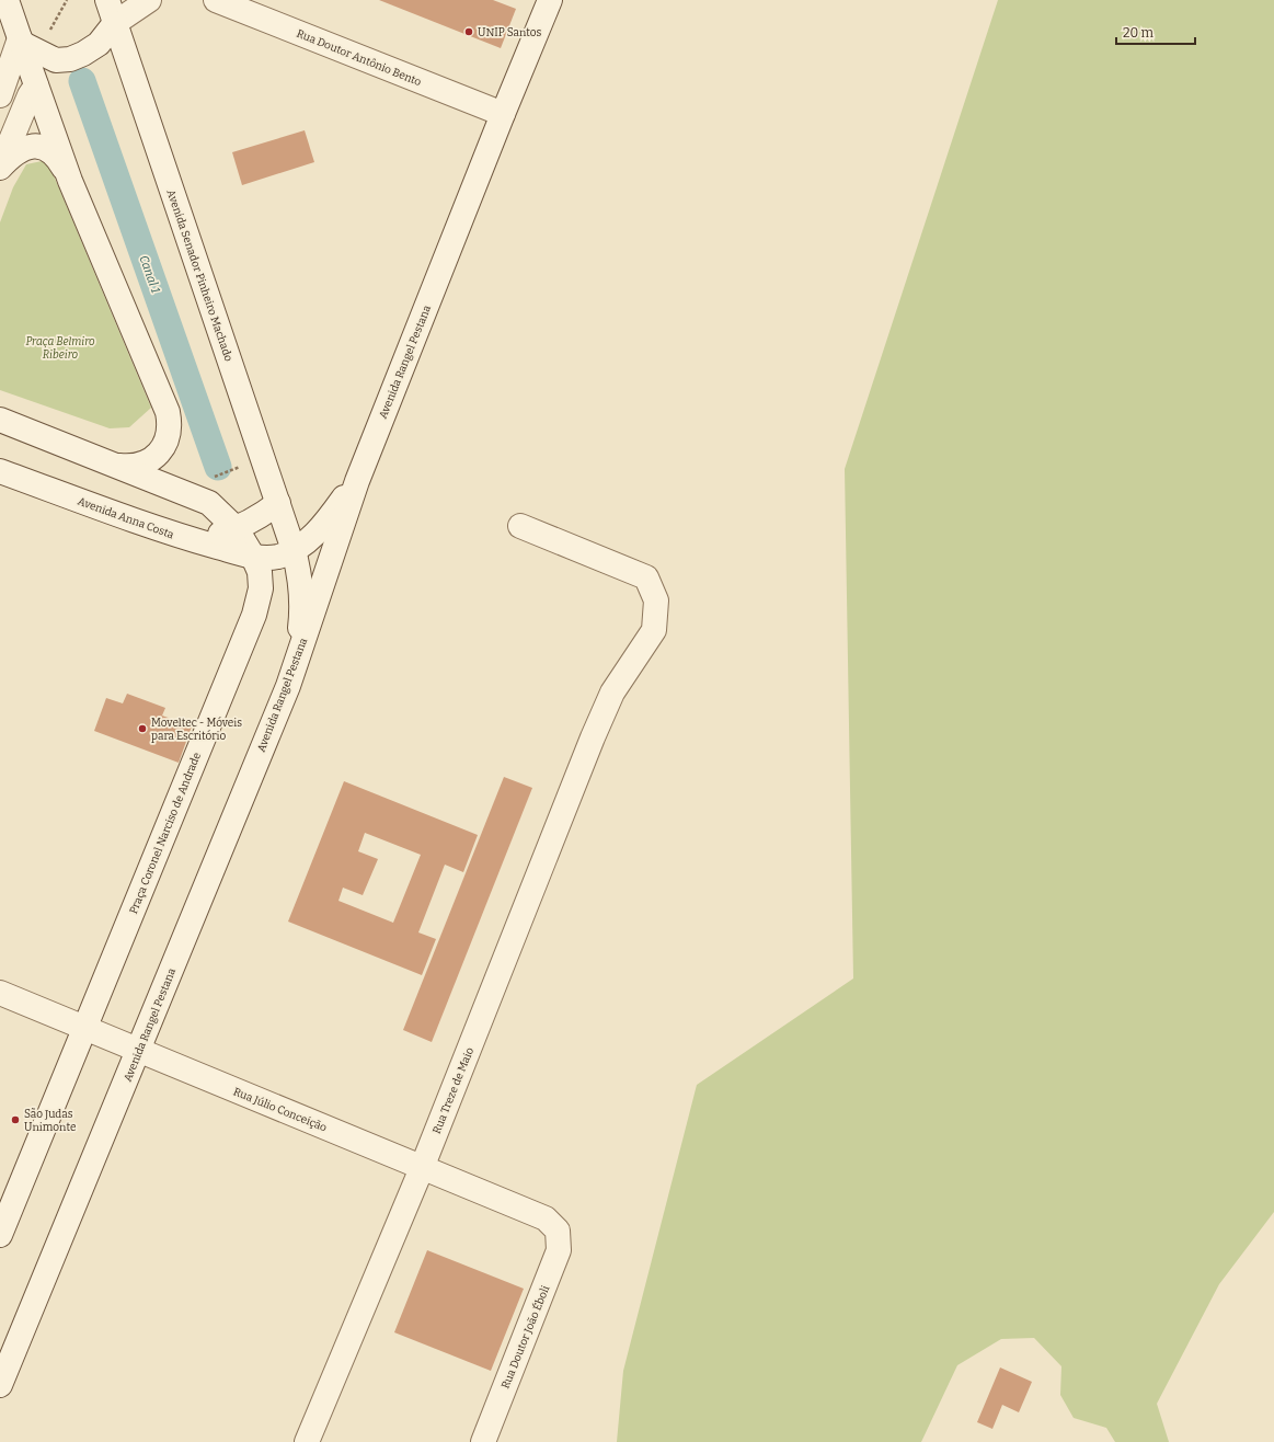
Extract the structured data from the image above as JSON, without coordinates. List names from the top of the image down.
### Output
{
  "streets": {
    "main road": [
      "Rua Doutor Antônio Bento",
      "Avenida Senador Pinheiro Machado",
      "Avenida Rangel Pestana",
      "Avenida Anna Costa",
      "Praça Coronel Narciso de Andrade",
      "Rua Treze de Maio",
      "Rua Júlio Conceição",
      "Rua Doutor João Éboli"
    ]
  },
  "crossings": [
    ["Rua Doutor Antônio Bento", "Avenida Rangel Pestana"],
    ["Avenida Senador Pinheiro Machado", "Avenida Rangel Pestana"],
    ["Avenida Senador Pinheiro Machado", "Avenida Anna Costa"],
    ["Avenida Rangel Pestana", "Avenida Anna Costa"],
    ["Avenida Rangel Pestana", "Rua Júlio Conceição"],
    ["Avenida Anna Costa", "Praça Coronel Narciso de Andrade"],
    ["Praça Coronel Narciso de Andrade", "Rua Júlio Conceição"],
    ["Rua Treze de Maio", "Rua Júlio Conceição"],
    ["Rua Júlio Conceição", "Rua Doutor João Éboli"]
  ],
  "water": ["Canal 1"],
  "parks": ["Praça Belmiro Ribeiro"],
  "places": ["UNIP Santos", "Moveltec - Móveis para Escritório", "São Judas Unimonte"],
  "scale_bar": "20 m"
}
